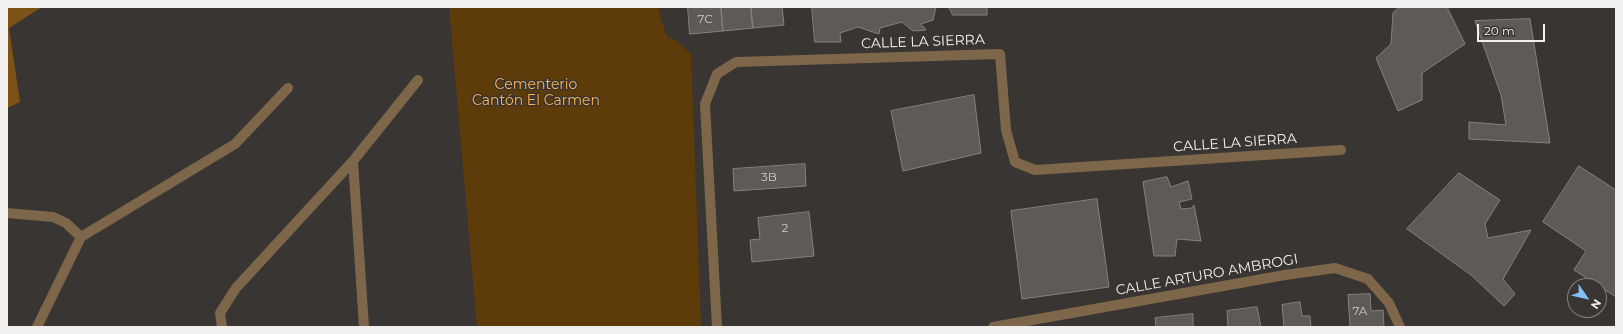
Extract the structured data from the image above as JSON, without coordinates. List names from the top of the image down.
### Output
{
  "streets": {
    "street": ["CALLE LA SIERRA", "CALLE ARTURO AMBROGI"]
  },
  "parks": ["Cementerio Cantón El Carmen"],
  "house_numbers": [
    "7C",
    "3B",
    "2",
    "7A"
  ],
  "scale_bar": "20 m",
  "north": "bottom right"
}
